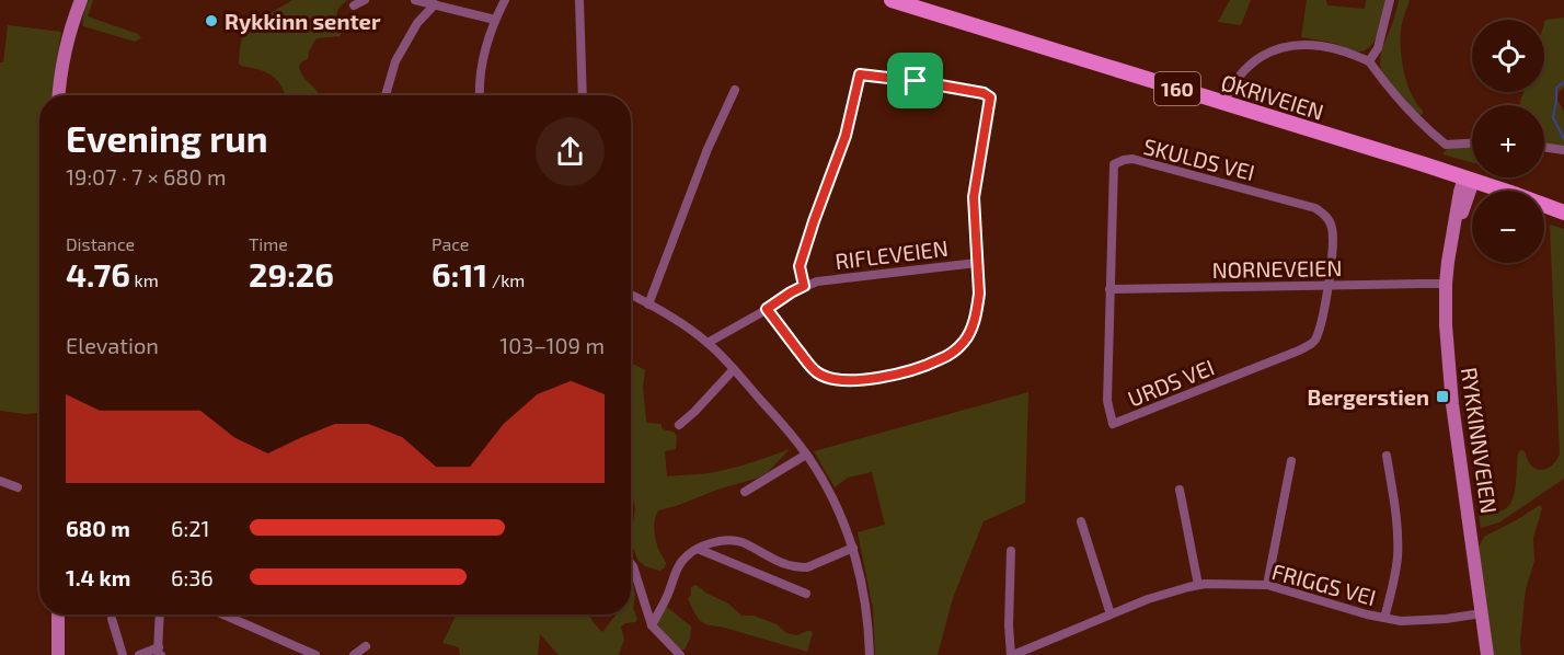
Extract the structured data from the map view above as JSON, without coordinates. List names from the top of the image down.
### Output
{
  "streets": {
    "main road": ["160", "ØKRIVEIEN"],
    "street": [
      "SKULDS VEI",
      "RIFLEVEIEN",
      "NORNEVEIEN",
      "URDS VEI",
      "RYKKINNVEIEN",
      "FRIGGS VEI"
    ]
  },
  "crossings": [
    ["ØKRIVEIEN", "RYKKINNVEIEN"],
    ["SKULDS VEI", "NORNEVEIEN"],
    ["SKULDS VEI", "URDS VEI"],
    ["NORNEVEIEN", "URDS VEI"],
    ["NORNEVEIEN", "RYKKINNVEIEN"],
    ["RYKKINNVEIEN", "FRIGGS VEI"]
  ],
  "places": {
    "other": ["Rykkinn senter"],
    "transit": ["Bergerstien"]
  },
  "page": {
    "map_buttons": ["+", "−"],
    "heading": ["Evening run", "19:07 · 7 × 680 m"],
    "stats": [
      ["Distance", "4.76 km"],
      ["Time", "29:26"],
      ["Pace", "6:11 /km"]
    ],
    "chart": ["Elevation", "103–109 m"],
    "list": [
      {
        "name": "680 m",
        "note": "6:21"
      },
      {
        "name": "1.4 km",
        "note": "6:36"
      }
    ]
  }
}
